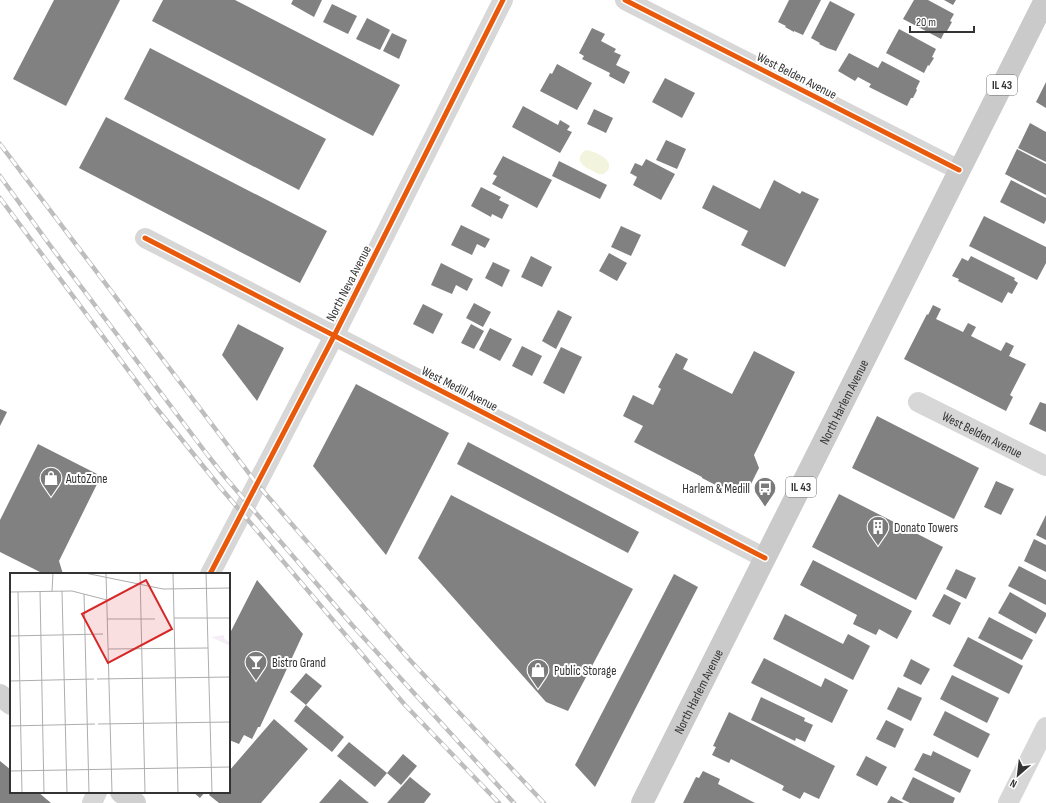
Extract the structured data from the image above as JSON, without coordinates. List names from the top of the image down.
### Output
{
  "streets": {
    "main road": ["IL 43", "North Harlem Avenue"],
    "street": ["West Belden Avenue", "North Neva Avenue", "West Medill Avenue"]
  },
  "crossings": [
    ["West Belden Avenue", "North Harlem Avenue"],
    ["North Neva Avenue", "West Medill Avenue"],
    ["West Medill Avenue", "North Harlem Avenue"]
  ],
  "places": {
    "shop": ["AutoZone", "Public Storage"],
    "bus stop": ["Harlem & Medill"],
    "building": ["Donato Towers"],
    "bar": ["Bistro Grand"]
  },
  "scale_bar": "20 m",
  "north": "bottom left"
}
